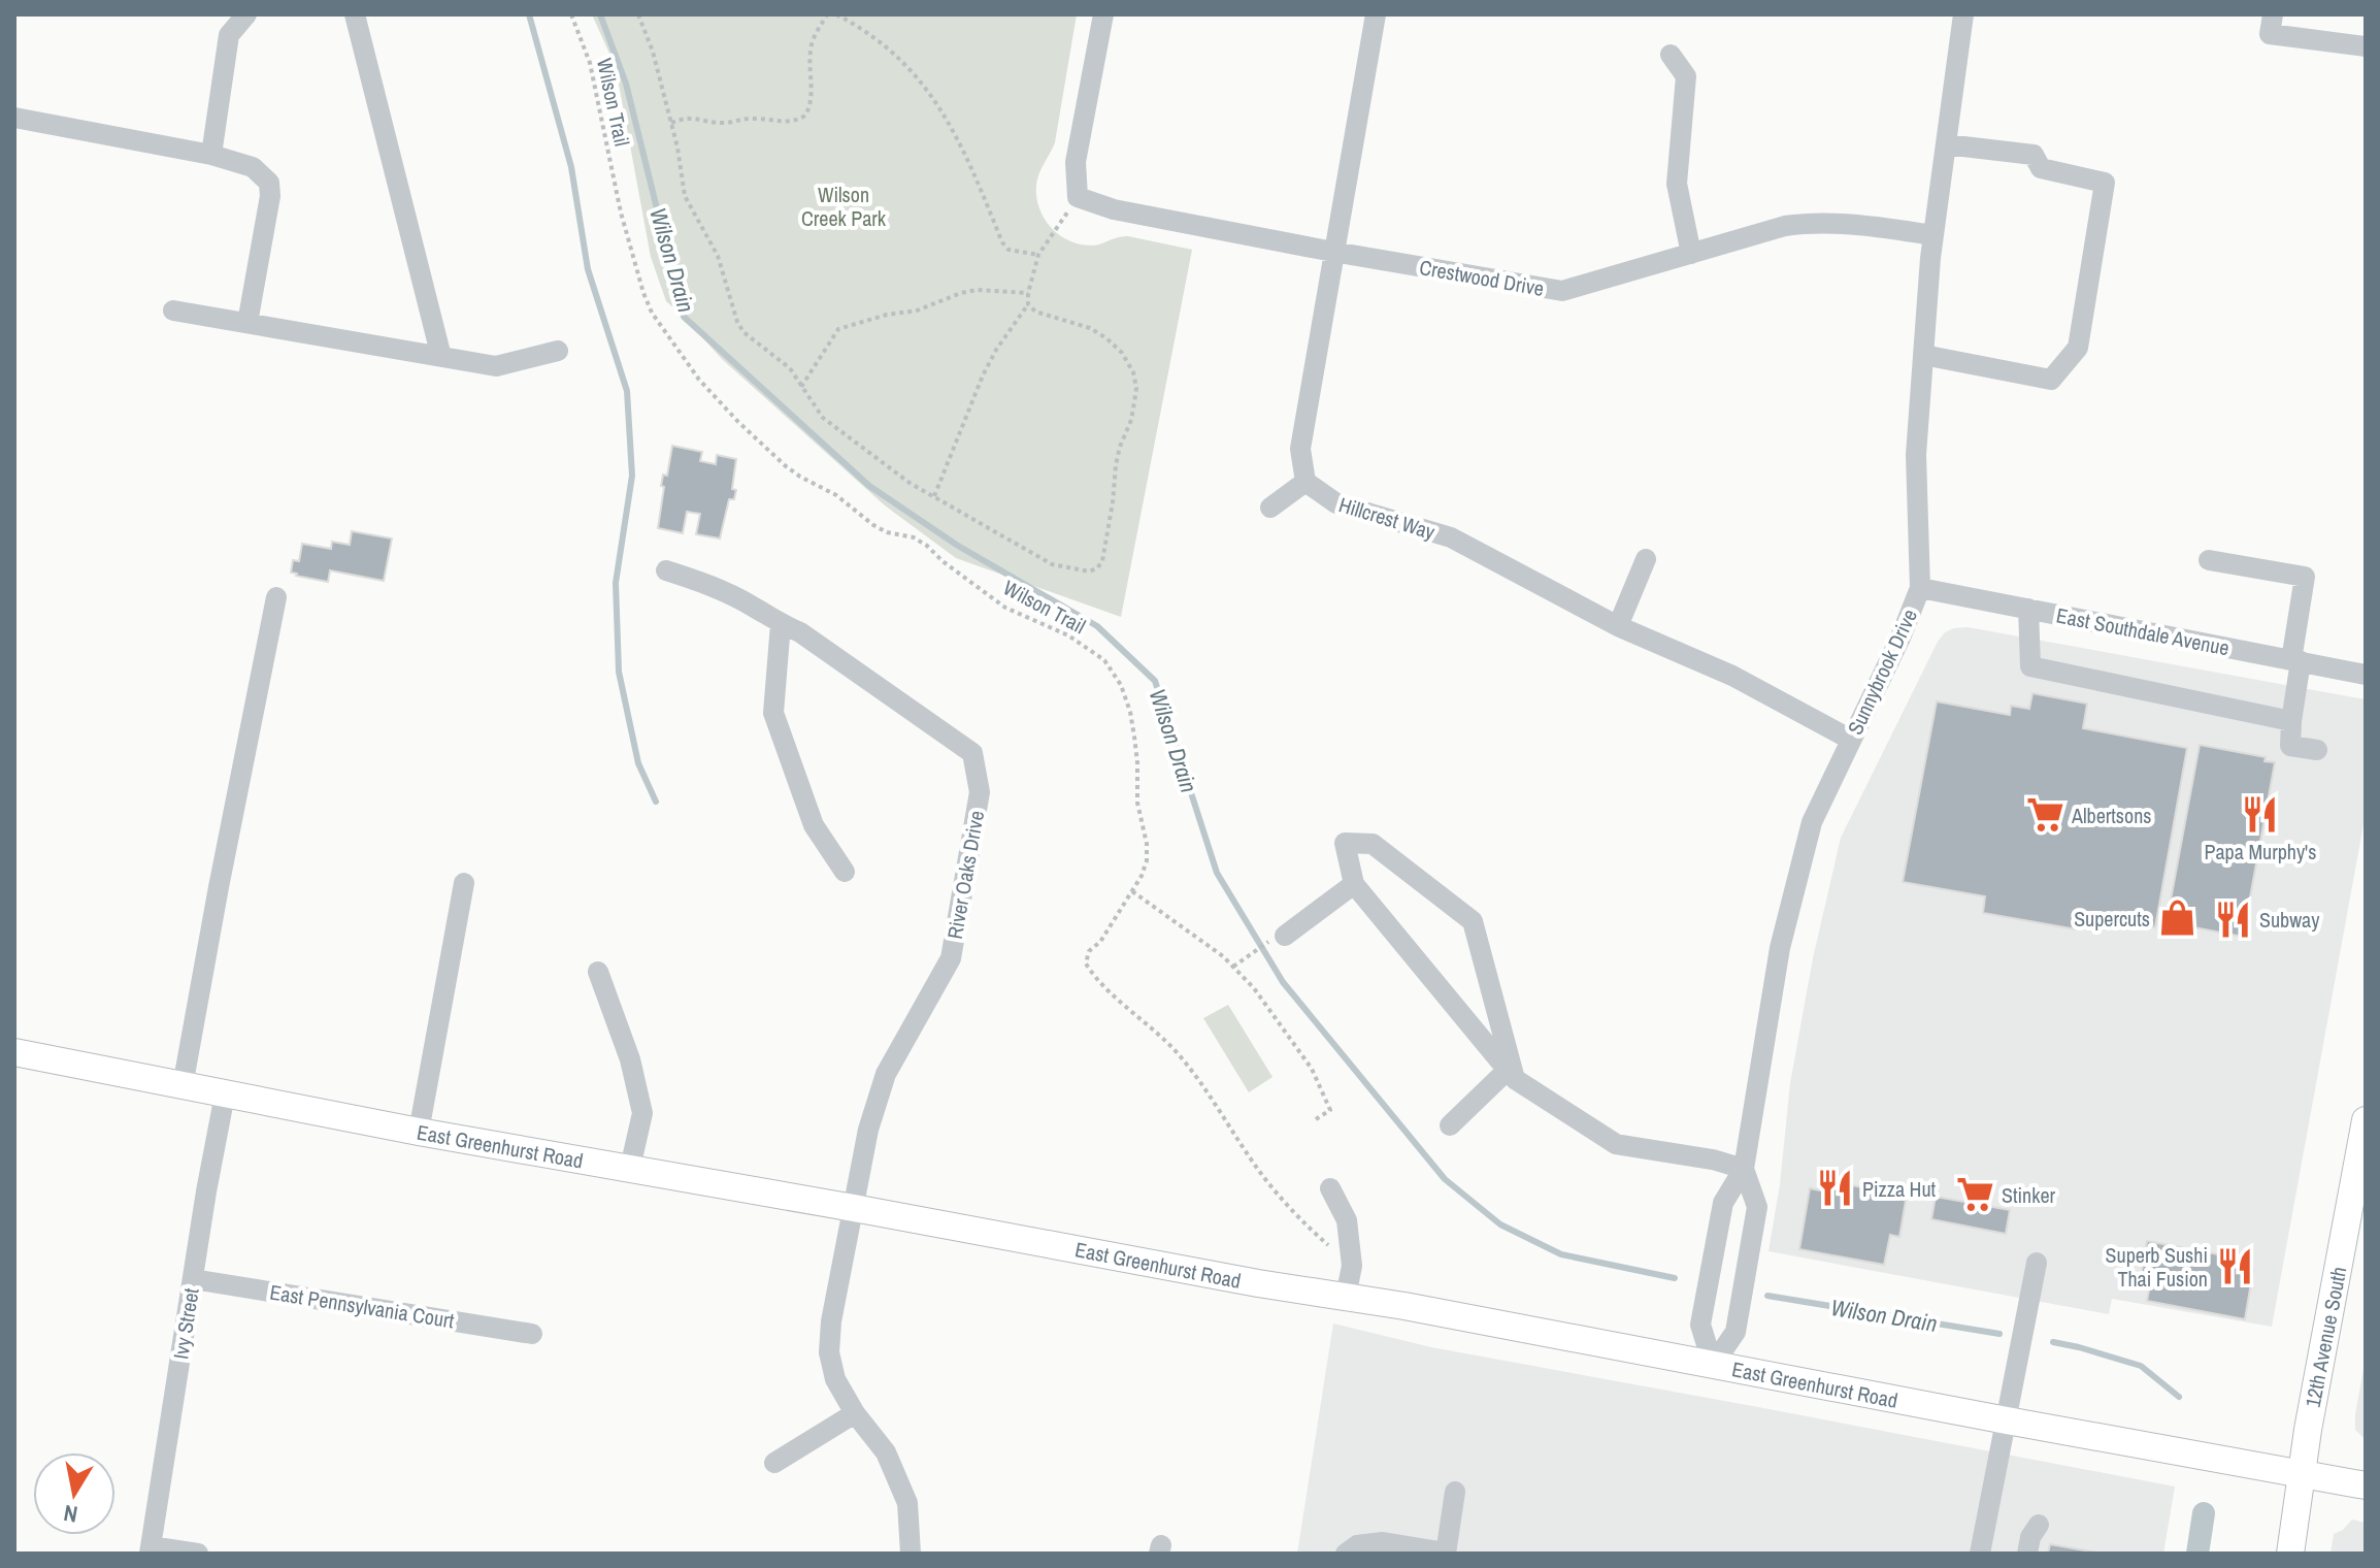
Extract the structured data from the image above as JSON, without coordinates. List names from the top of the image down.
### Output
{
  "streets": {
    "main road": ["East Greenhurst Road", "12th Avenue South"],
    "street": [
      "Crestwood Drive",
      "Hillcrest Way",
      "East Southdale Avenue",
      "Sunnybrook Drive",
      "River Oaks Drive",
      "East Pennsylvania Court",
      "Ivy Street"
    ],
    "path": ["Wilson Trail"]
  },
  "crossings": [
    ["Crestwood Drive", "Sunnybrook Drive"],
    ["Hillcrest Way", "Sunnybrook Drive"],
    ["East Southdale Avenue", "Sunnybrook Drive"],
    ["Sunnybrook Drive", "East Greenhurst Road"],
    ["River Oaks Drive", "East Greenhurst Road"],
    ["East Greenhurst Road", "Ivy Street"],
    ["East Greenhurst Road", "12th Avenue South"],
    ["East Pennsylvania Court", "Ivy Street"]
  ],
  "water": ["Wilson Drain"],
  "parks": ["Wilson Creek Park"],
  "places": {
    "supermarket": ["Albertsons", "Stinker"],
    "restaurant": [
      "Papa Murphy's",
      "Subway",
      "Pizza Hut",
      "Superb Sushi Thai Fusion"
    ],
    "shop": ["Supercuts"]
  },
  "north": "bottom"
}
